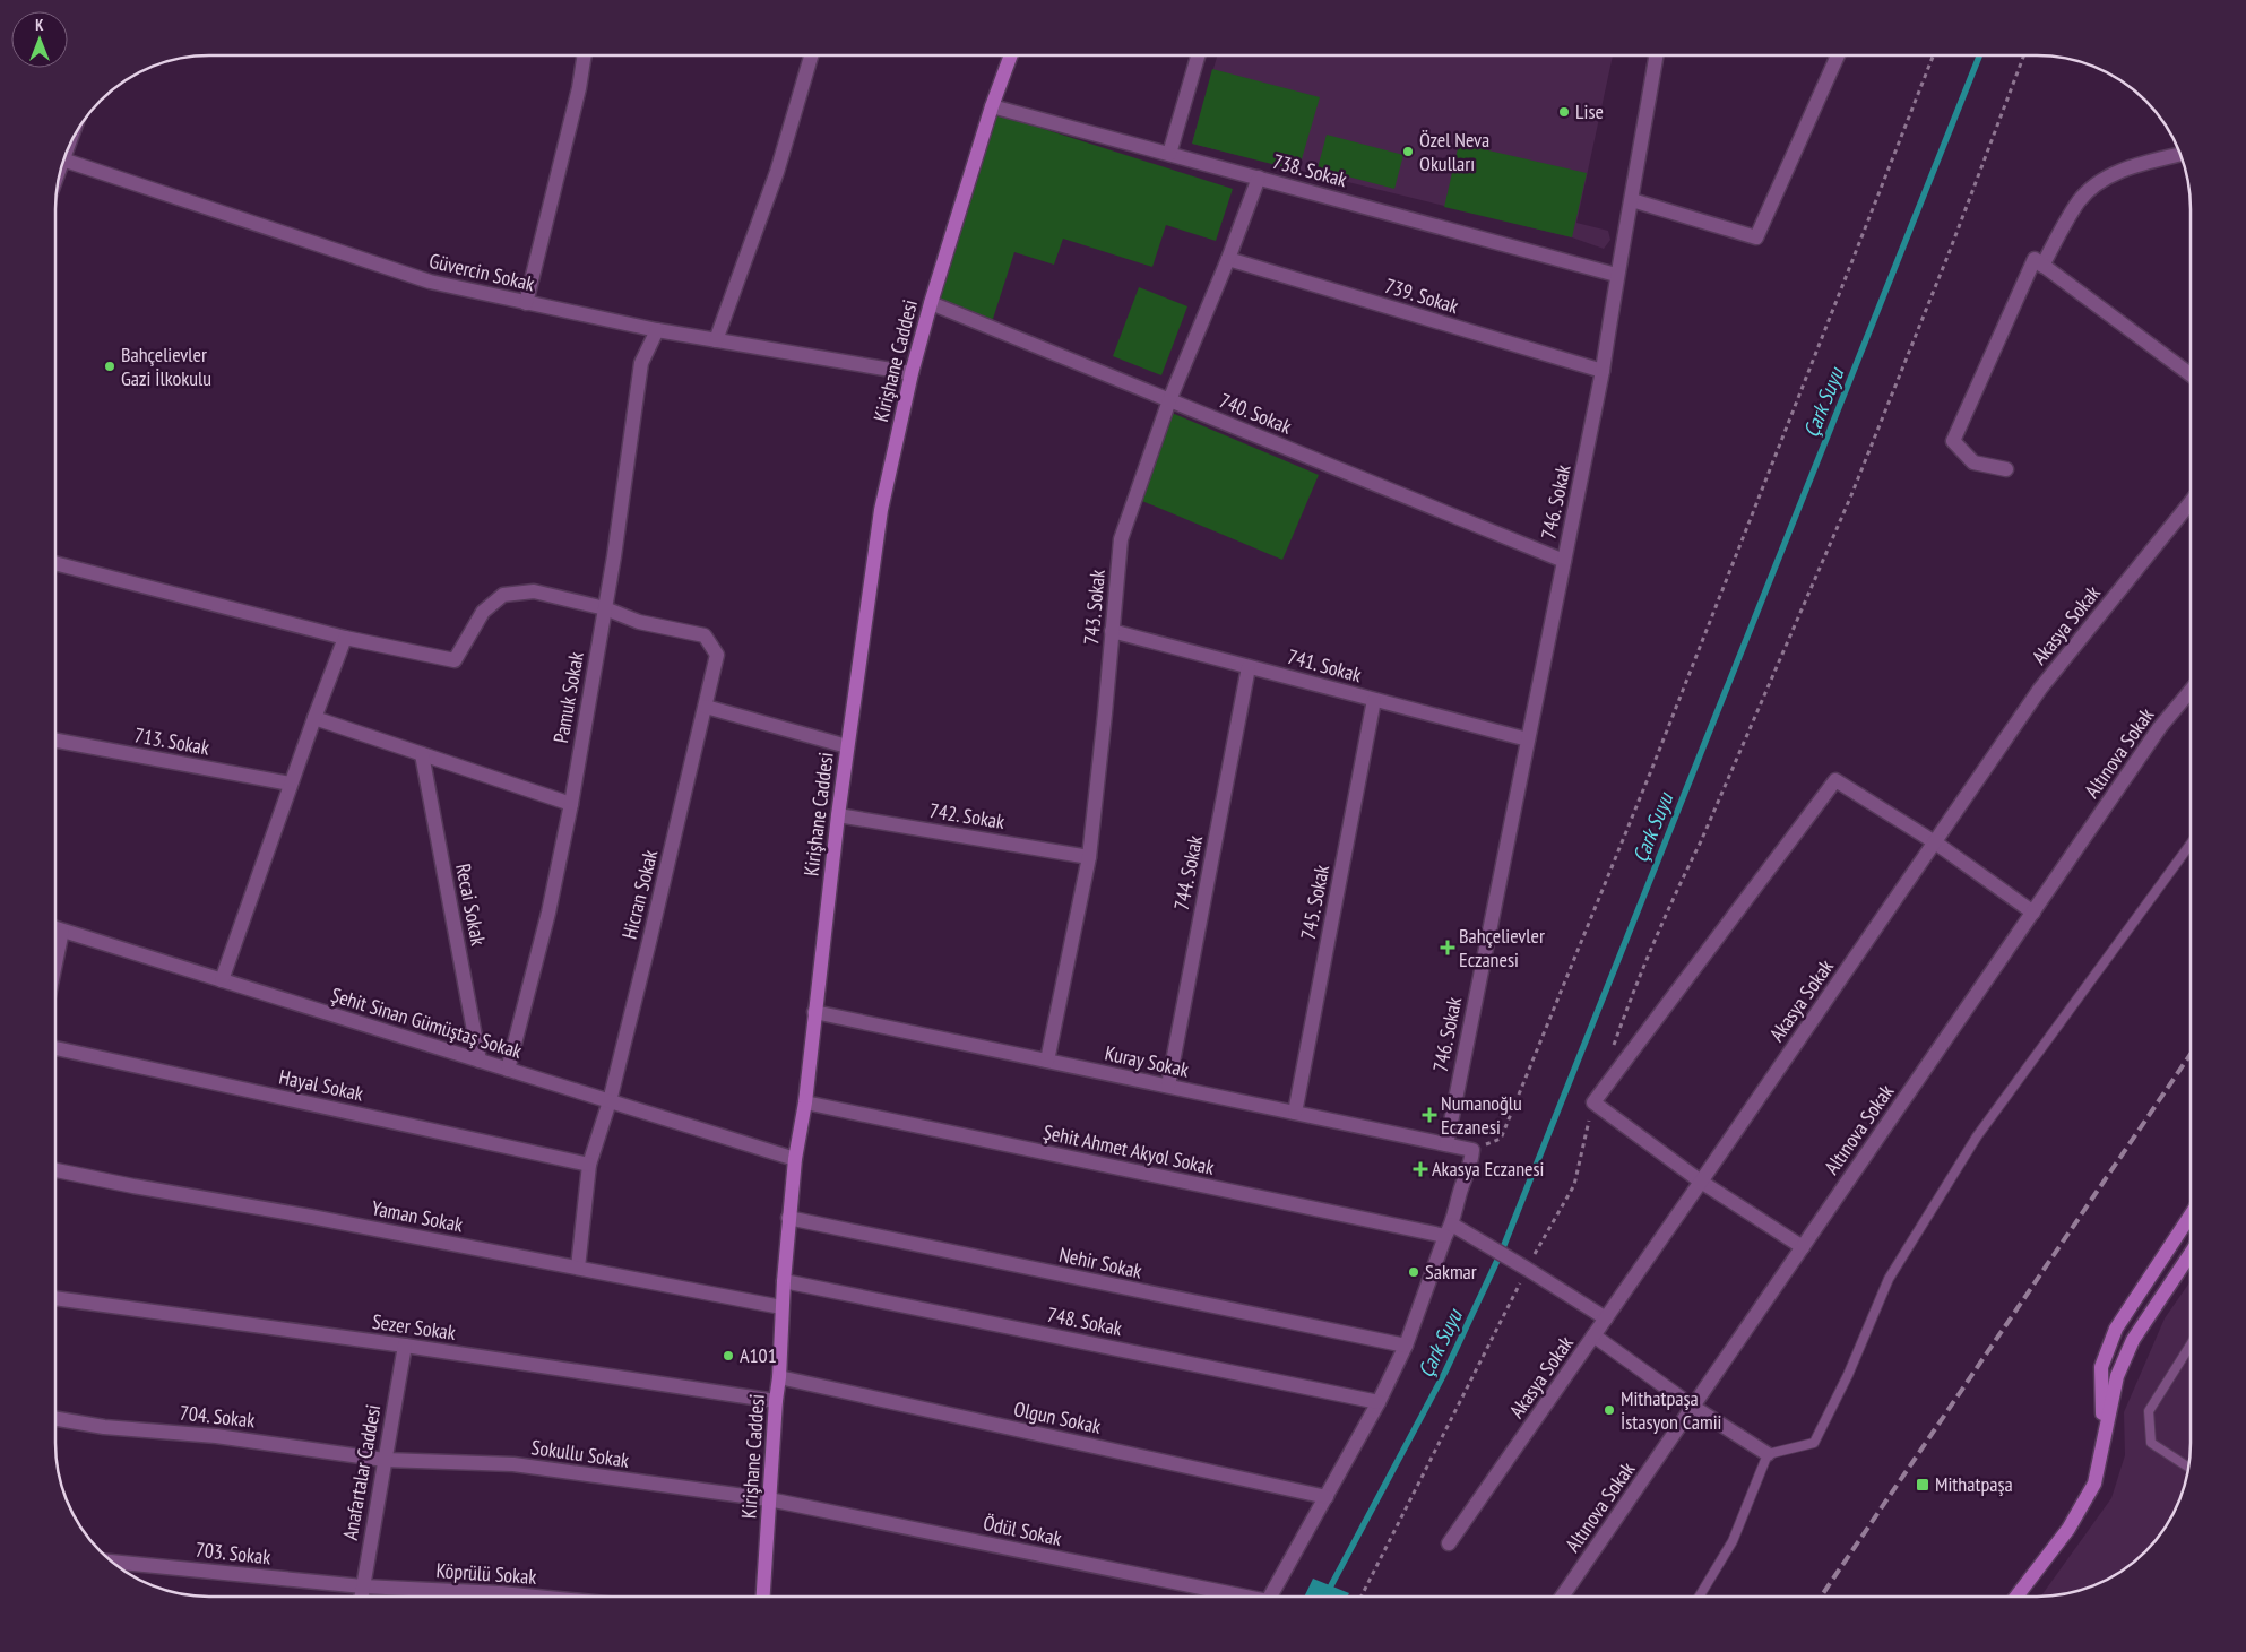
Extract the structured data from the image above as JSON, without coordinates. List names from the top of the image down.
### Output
{
  "streets": {
    "street": [
      "738. Sokak",
      "Güvercin Sokak",
      "739. Sokak",
      "Kirişhane Caddesi",
      "740. Sokak",
      "746. Sokak",
      "743. Sokak",
      "Akasya Sokak",
      "741. Sokak",
      "Pamuk Sokak",
      "713. Sokak",
      "Altınova Sokak",
      "742. Sokak",
      "744. Sokak",
      "Hicran Sokak",
      "745. Sokak",
      "Recai Sokak",
      "Şehit Sinan Gümüştaş Sokak",
      "Kuray Sokak",
      "Hayal Sokak",
      "Şehit Ahmet Akyol Sokak",
      "Yaman Sokak",
      "Nehir Sokak",
      "748. Sokak",
      "Sezer Sokak",
      "704. Sokak",
      "Olgun Sokak",
      "Sokullu Sokak",
      "Anafartalar Caddesi",
      "Ödül Sokak",
      "703. Sokak",
      "Köprülü Sokak"
    ]
  },
  "crossings": [
    ["738. Sokak", "Kirişhane Caddesi"],
    ["738. Sokak", "746. Sokak"],
    ["738. Sokak", "743. Sokak"],
    ["Güvercin Sokak", "Kirişhane Caddesi"],
    ["Güvercin Sokak", "Pamuk Sokak"],
    ["739. Sokak", "746. Sokak"],
    ["739. Sokak", "743. Sokak"],
    ["Kirişhane Caddesi", "740. Sokak"],
    ["Kirişhane Caddesi", "742. Sokak"],
    ["Kirişhane Caddesi", "Şehit Sinan Gümüştaş Sokak"],
    ["Kirişhane Caddesi", "Kuray Sokak"],
    ["Kirişhane Caddesi", "Şehit Ahmet Akyol Sokak"],
    ["Kirişhane Caddesi", "Yaman Sokak"],
    ["Kirişhane Caddesi", "Nehir Sokak"],
    ["Kirişhane Caddesi", "748. Sokak"],
    ["Kirişhane Caddesi", "Sezer Sokak"],
    ["Kirişhane Caddesi", "Olgun Sokak"],
    ["Kirişhane Caddesi", "Sokullu Sokak"],
    ["Kirişhane Caddesi", "Ödül Sokak"],
    ["740. Sokak", "746. Sokak"],
    ["740. Sokak", "743. Sokak"],
    ["746. Sokak", "741. Sokak"],
    ["746. Sokak", "Kuray Sokak"],
    ["743. Sokak", "741. Sokak"],
    ["743. Sokak", "742. Sokak"],
    ["743. Sokak", "Kuray Sokak"],
    ["Akasya Sokak", "Şehit Ahmet Akyol Sokak"],
    ["741. Sokak", "744. Sokak"],
    ["741. Sokak", "745. Sokak"],
    ["Pamuk Sokak", "Hicran Sokak"],
    ["Pamuk Sokak", "Şehit Sinan Gümüştaş Sokak"],
    ["744. Sokak", "Kuray Sokak"],
    ["Hicran Sokak", "Şehit Sinan Gümüştaş Sokak"],
    ["Hicran Sokak", "Hayal Sokak"],
    ["Hicran Sokak", "Yaman Sokak"],
    ["745. Sokak", "Kuray Sokak"],
    ["Recai Sokak", "Şehit Sinan Gümüştaş Sokak"],
    ["Sezer Sokak", "Anafartalar Caddesi"],
    ["704. Sokak", "Sokullu Sokak"],
    ["704. Sokak", "Anafartalar Caddesi"],
    ["Sokullu Sokak", "Anafartalar Caddesi"],
    ["Sokullu Sokak", "Ödül Sokak"],
    ["Anafartalar Caddesi", "703. Sokak"],
    ["Anafartalar Caddesi", "Köprülü Sokak"],
    ["703. Sokak", "Köprülü Sokak"]
  ],
  "water": ["Çark Suyu"],
  "places": {
    "other": [
      "Lise",
      "Özel Neva Okulları",
      "Bahçelievler Gazi İlkokulu",
      "Sakmar",
      "A101",
      "Mithatpaşa İstasyon Camii"
    ],
    "health": ["Bahçelievler Eczanesi", "Numanoğlu Eczanesi", "Akasya Eczanesi"],
    "transit": ["Mithatpaşa"]
  },
  "north": "top"
}
